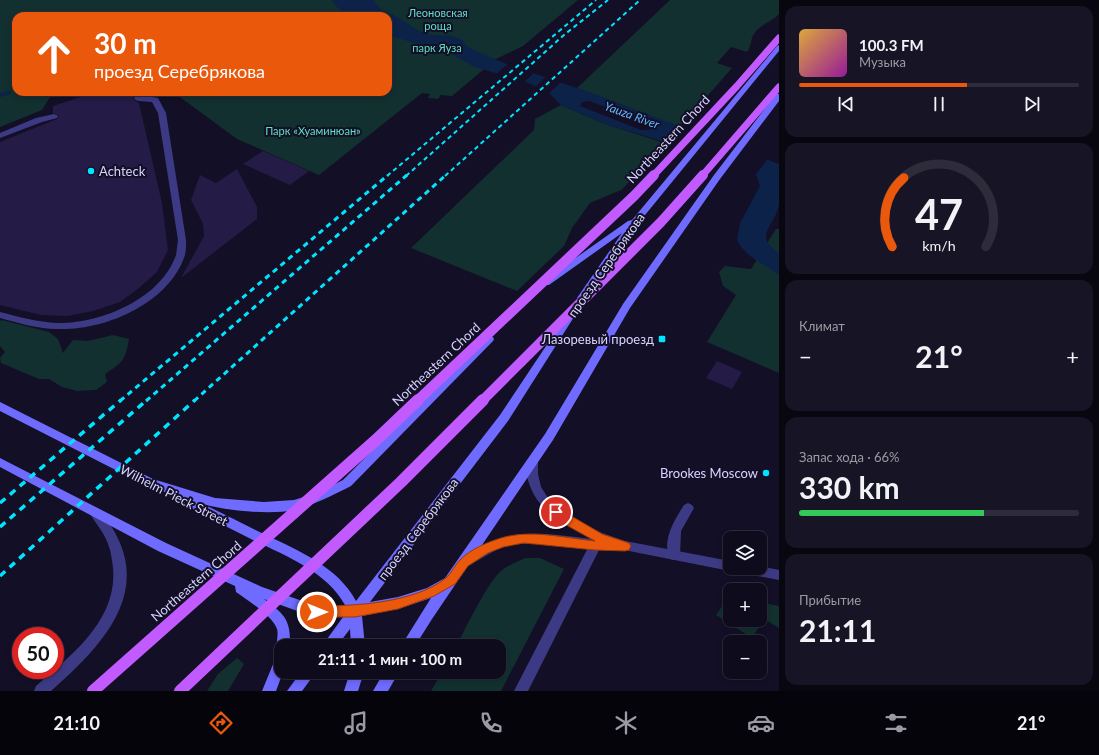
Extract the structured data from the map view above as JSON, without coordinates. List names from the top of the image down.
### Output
{
  "streets": {
    "main road": ["Northeastern Chord", "проезд Серебрякова", "Wilhelm Pieck Street"]
  },
  "crossings": [
    ["проезд Серебрякова", "Wilhelm Pieck Street"]
  ],
  "water": ["Yauza River"],
  "parks": ["Леоновская роща", "парк Яуза", "Парк «Хуаминюан»"],
  "places": {
    "other": ["Achteck", "Brookes Moscow"],
    "transit": ["Лазоревый проезд"]
  },
  "page": {
    "turn": ["30 m", "проезд Серебрякова"],
    "song": ["100.3 FM", "Музыка"],
    "tile": [
      "Климат",
      ["Запас хода · 66%", "330 km"],
      ["Прибытие", "21:11"]
    ],
    "heat": ["−", "21°", "+"],
    "map_buttons": ["+", "−"],
    "limit": "50",
    "trip": "21:11 · 1 мин · 100 m",
    "tabs": ["21:10", "21°"],
    "gauge": ["47", "km/h"]
  }
}
